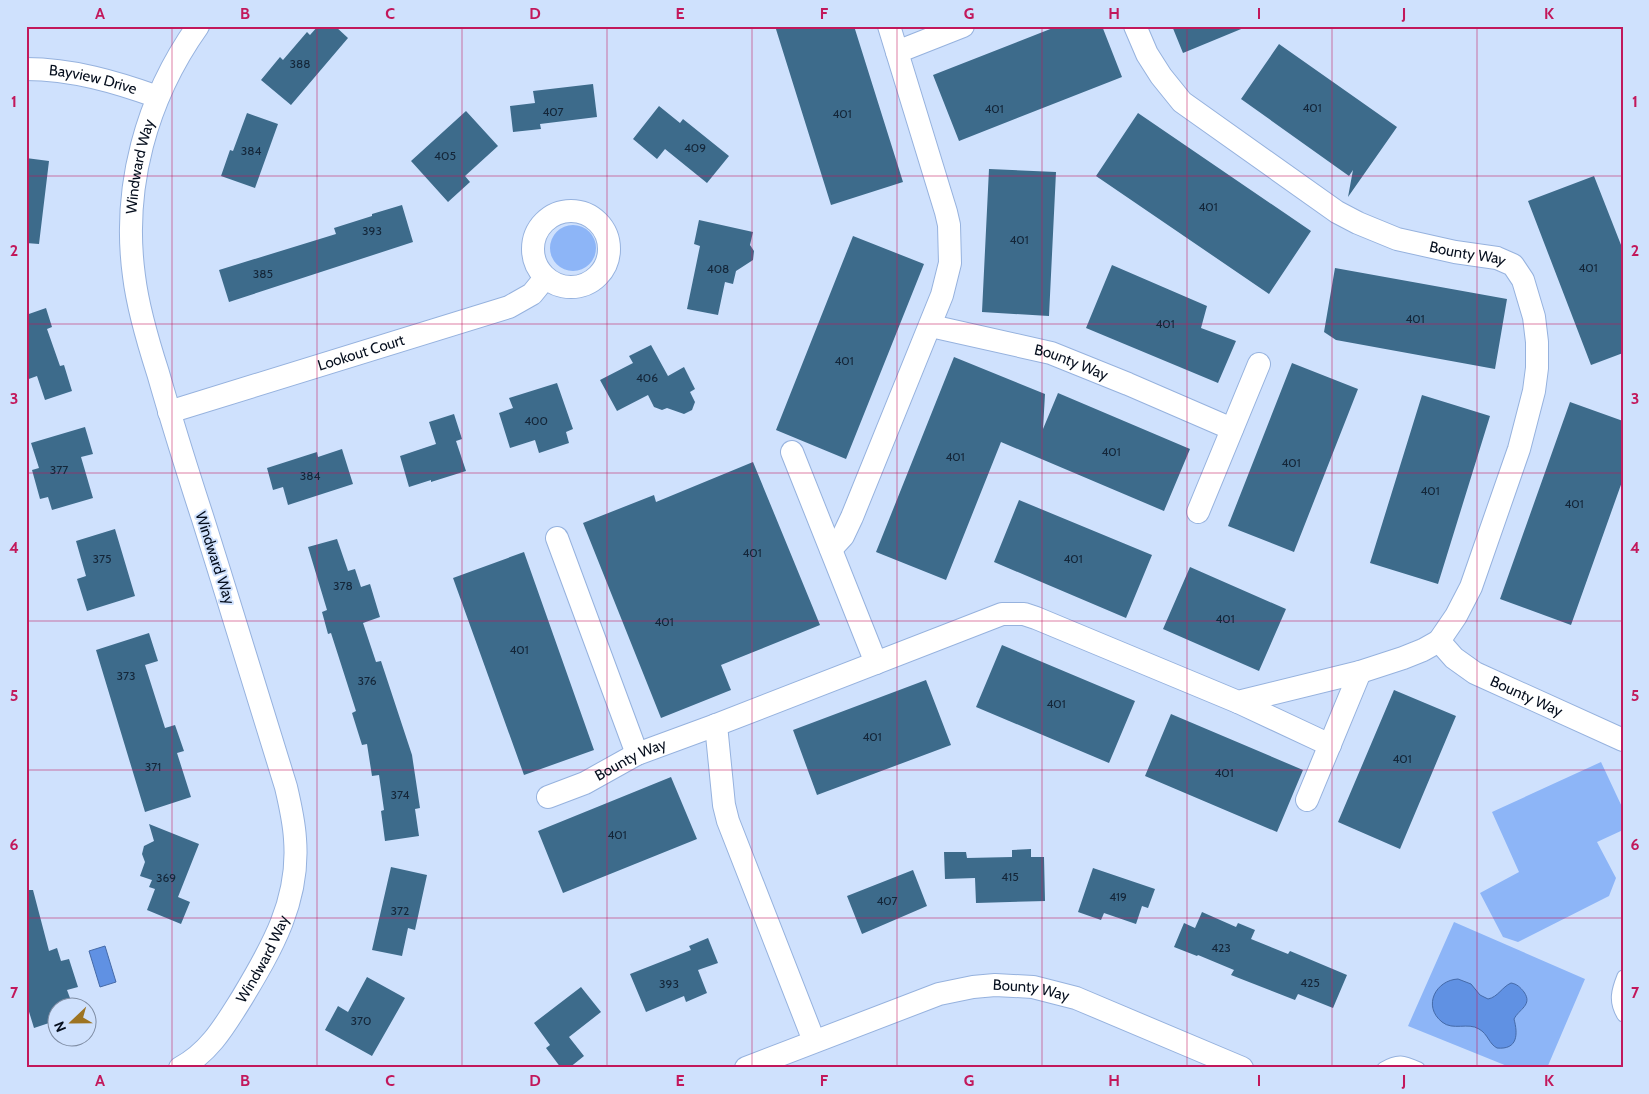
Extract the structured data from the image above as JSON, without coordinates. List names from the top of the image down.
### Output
{
  "streets": {
    "street": [
      "Bayview Drive",
      "Windward Way",
      "Bounty Way",
      "Lookout Court"
    ]
  },
  "crossings": [
    ["Bayview Drive", "Windward Way"],
    ["Windward Way", "Lookout Court"]
  ],
  "house_numbers": [
    "388",
    "401",
    "401",
    "407",
    "401",
    "409",
    "384",
    "405",
    "401",
    "393",
    "401",
    "401",
    "408",
    "385",
    "401",
    "401",
    "401",
    "406",
    "400",
    "401",
    "401",
    "401",
    "377",
    "384",
    "401",
    "401",
    "401",
    "375",
    "401",
    "378",
    "401",
    "401",
    "401",
    "373",
    "376",
    "401",
    "401",
    "401",
    "371",
    "401",
    "374",
    "401",
    "415",
    "369",
    "419",
    "407",
    "372",
    "423",
    "425",
    "393",
    "370"
  ],
  "north": "left",
  "grid": {
    "columns": [
      "A",
      "B",
      "C",
      "D",
      "E",
      "F",
      "G",
      "H",
      "I",
      "J",
      "K"
    ],
    "rows": [
      "1",
      "2",
      "3",
      "4",
      "5",
      "6",
      "7"
    ]
  }
}
